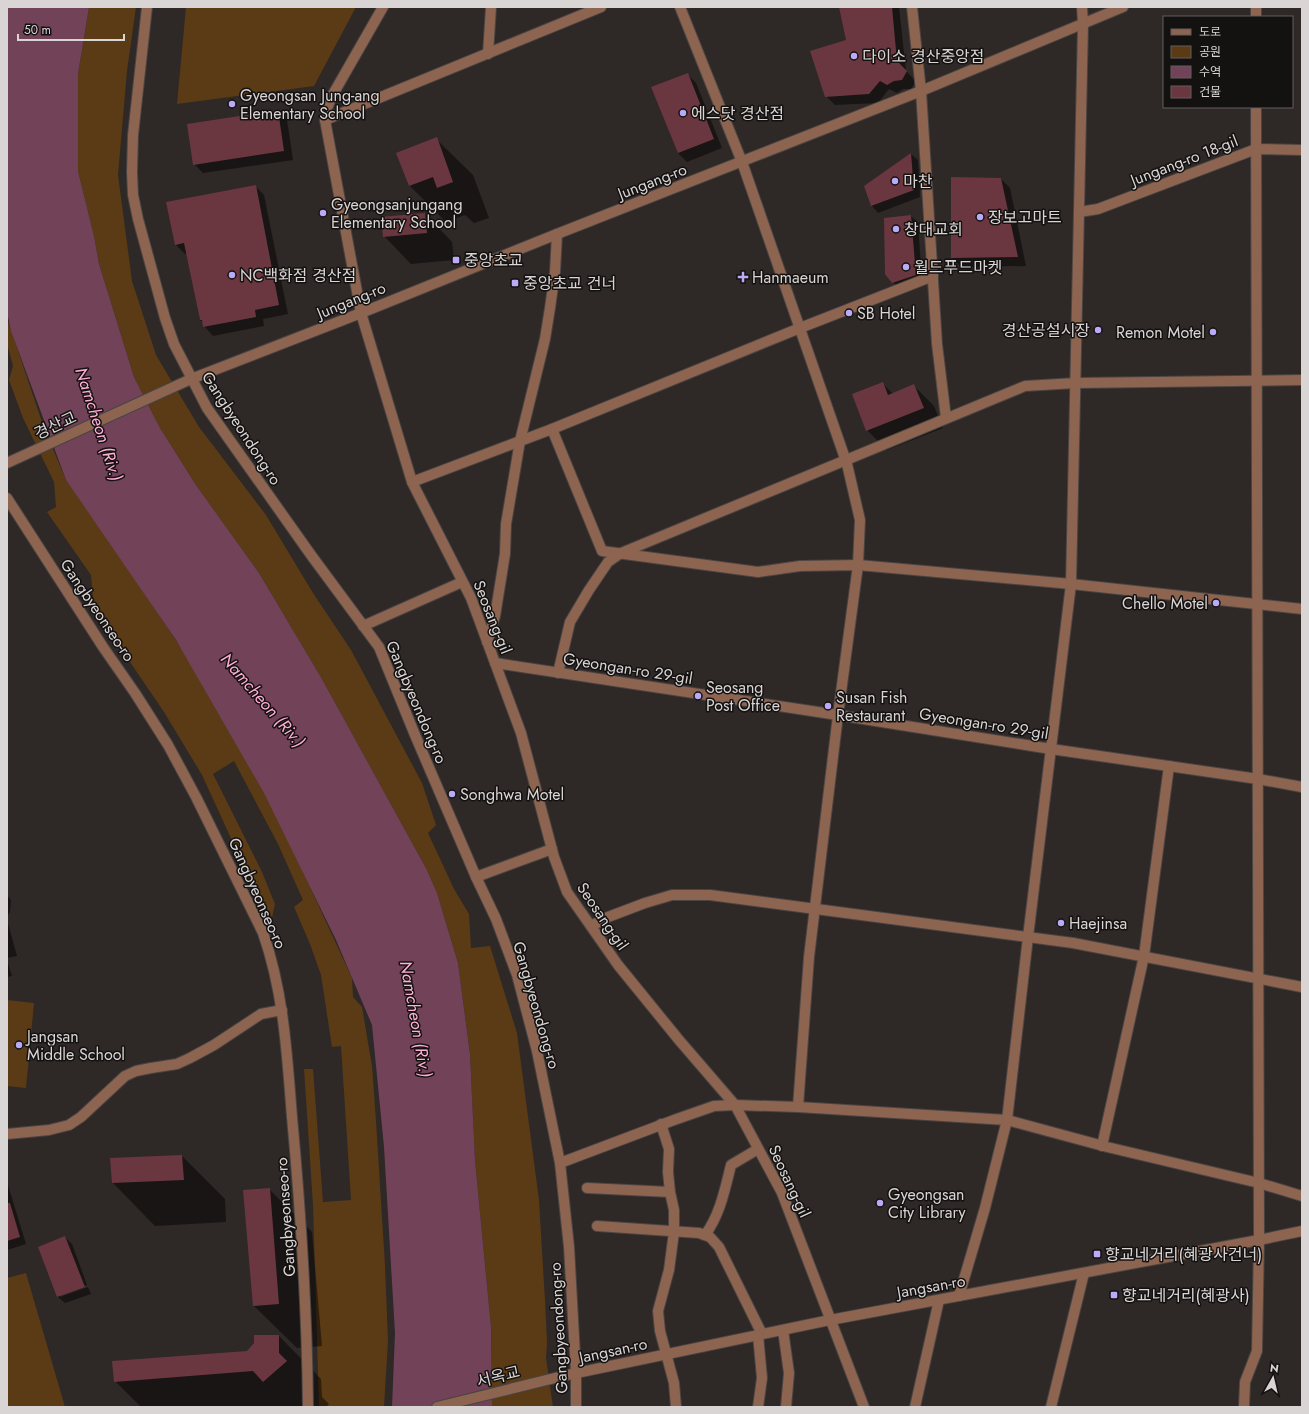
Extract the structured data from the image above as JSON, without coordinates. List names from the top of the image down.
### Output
{
  "streets": {
    "street": [
      "Jungang-ro 18-gil",
      "Jungang-ro",
      "경산교",
      "Gangbyeondong-ro",
      "Gangbyeonseo-ro",
      "Seosang-gil",
      "Gyeongan-ro 29-gil",
      "Jangsan-ro",
      "서옥교"
    ]
  },
  "crossings": [
    ["Jungang-ro", "경산교"],
    ["Jungang-ro", "Gangbyeondong-ro"],
    ["Jungang-ro", "Seosang-gil"],
    ["경산교", "Gangbyeondong-ro"],
    ["Gangbyeondong-ro", "Jangsan-ro"],
    ["Gangbyeondong-ro", "서옥교"],
    ["Seosang-gil", "Gyeongan-ro 29-gil"],
    ["Seosang-gil", "Jangsan-ro"],
    ["Jangsan-ro", "서옥교"]
  ],
  "water": ["Namcheon (Riv.)"],
  "places": {
    "other": [
      "다이소 경산중앙점",
      "Gyeongsan Jung-ang Elementary School",
      "에스닷 경산점",
      "마찬",
      "Gyeongsanjungang Elementary School",
      "장보고마트",
      "창대교회",
      "월드푸드마켓",
      "NC백화점 경산점",
      "SB Hotel",
      "경산공설시장",
      "Remon Motel",
      "Chello Motel",
      "Seosang Post Office",
      "Susan Fish Restaurant",
      "Songhwa Motel",
      "Haejinsa",
      "Jangsan Middle School",
      "Gyeongsan City Library"
    ],
    "transit": [
      "중앙초교",
      "중앙초교 건너",
      "향교네거리(혜광사건너)",
      "향교네거리(혜광사)"
    ],
    "health": ["Hanmaeum"]
  },
  "legend": [
    "도로",
    "공원",
    "수역",
    "건물"
  ],
  "scale_bar": "50 m",
  "north": "top"
}
